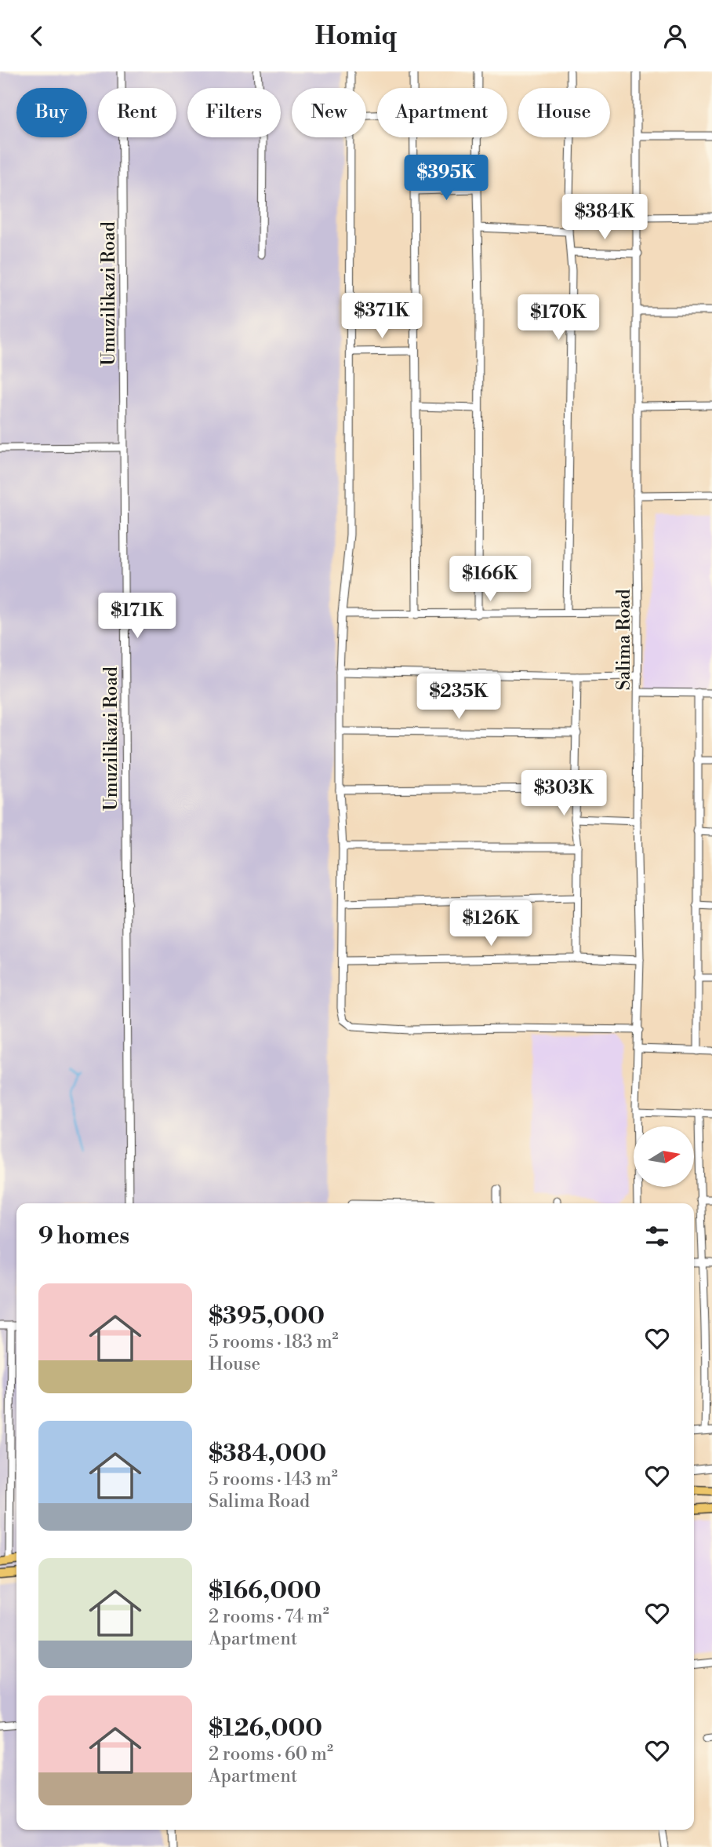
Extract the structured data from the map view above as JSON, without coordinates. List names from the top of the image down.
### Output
{
  "streets": {
    "street": ["Umuzilikazi Road", "Salima Road"]
  },
  "north": "right",
  "page": {
    "header": "Homiq",
    "chip": [
      "Buy",
      "Rent",
      "Filters",
      "New",
      "Apartment",
      "House"
    ],
    "price": [
      "$395K",
      "$384K",
      "$371K",
      "$170K",
      "$166K",
      "$171K",
      "$235K",
      "$303K",
      "$126K"
    ],
    "heading": "9 homes",
    "list": [
      {
        "name": "$395,000",
        "note": "5 rooms · 183 m² · House"
      },
      {
        "name": "$384,000",
        "note": "5 rooms · 143 m² · Salima Road"
      },
      {
        "name": "$166,000",
        "note": "2 rooms · 74 m² · Apartment"
      },
      {
        "name": "$126,000",
        "note": "2 rooms · 60 m² · Apartment"
      }
    ]
  }
}
